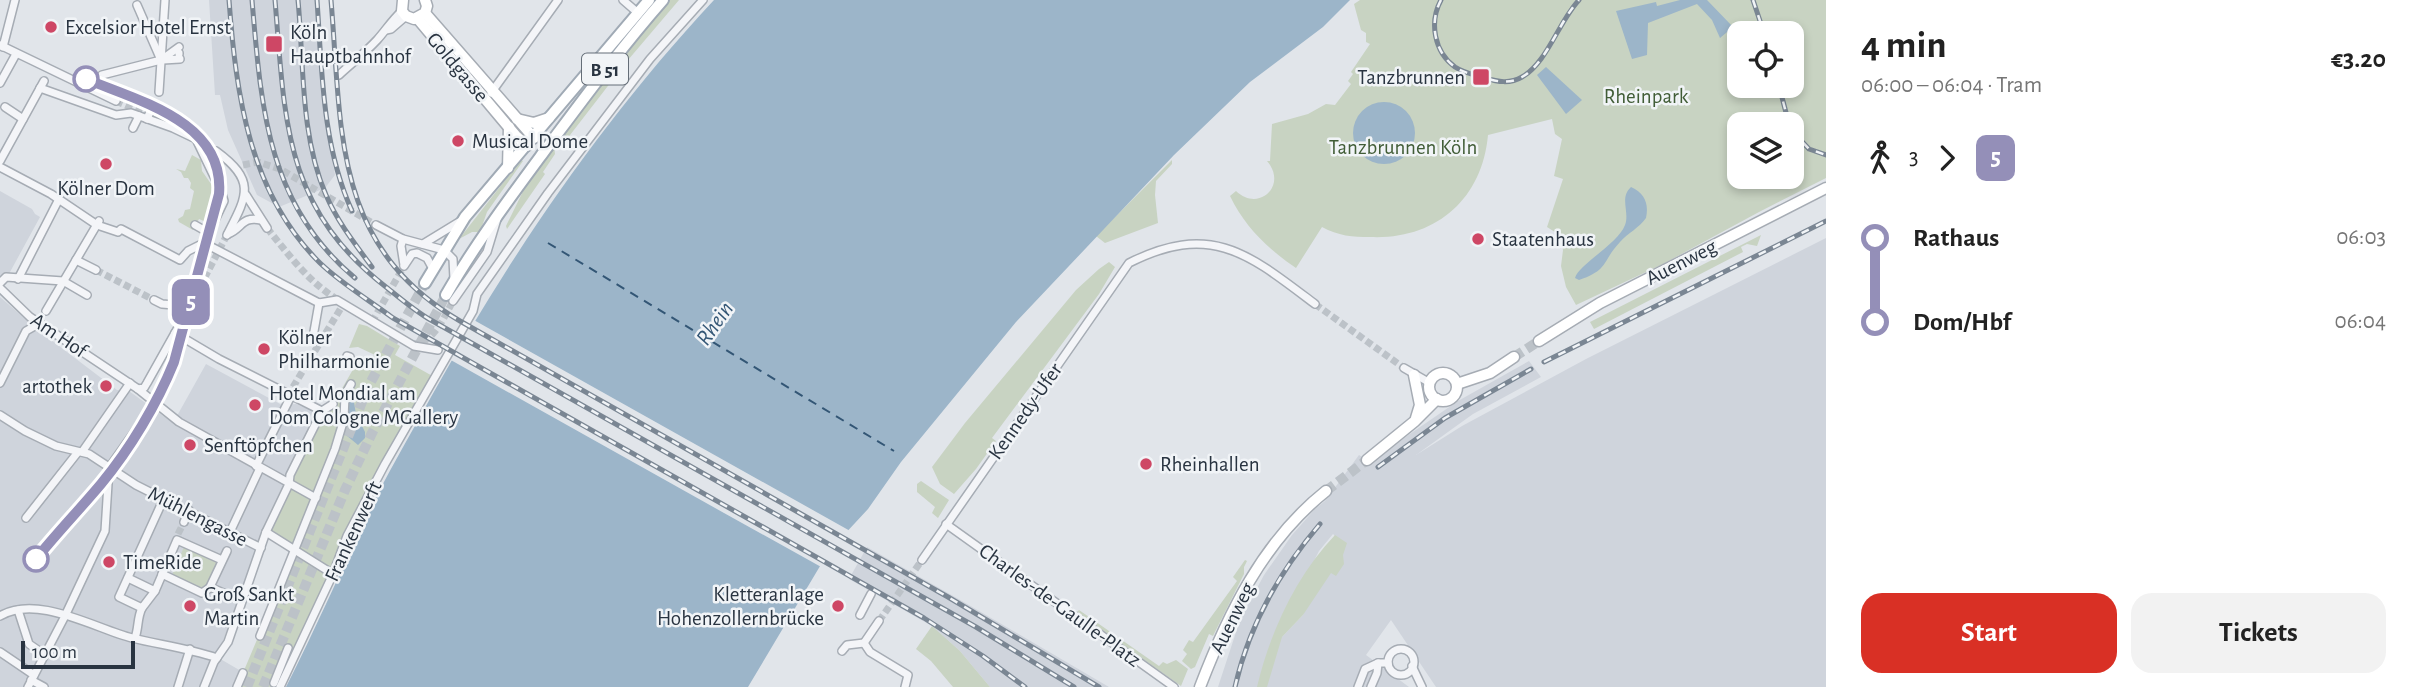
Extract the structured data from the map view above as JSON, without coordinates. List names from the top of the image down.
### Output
{
  "streets": {
    "main road": ["B 51"],
    "street": [
      "Goldgasse",
      "Auenweg",
      "Am Hof",
      "Kennedy-Ufer",
      "Mühlengasse",
      "Frankenwerft",
      "Charles-de-Gaulle-Platz"
    ]
  },
  "crossings": [
    ["Goldgasse", "B 51"],
    ["Am Hof", "Frankenwerft"],
    ["Kennedy-Ufer", "Charles-de-Gaulle-Platz"]
  ],
  "water": ["Rhein"],
  "parks": ["Rheinpark", "Tanzbrunnen Köln"],
  "places": {
    "other": [
      "Excelsior Hotel Ernst",
      "Musical Dome",
      "Kölner Dom",
      "Staatenhaus",
      "Kölner Philharmonie",
      "artothek",
      "Hotel Mondial am Dom Cologne MGallery",
      "Senftöpfchen",
      "Rheinhallen",
      "TimeRide",
      "Groß Sankt Martin",
      "Kletteranlage Hohenzollernbrücke"
    ],
    "transit": ["Köln Hauptbahnhof", "Tanzbrunnen"]
  },
  "lines": ["tram line 5"],
  "scale_bar": "100 m",
  "page": {
    "on_map": "5",
    "heading": ["4 min", "06:00 – 06:04 · Tram", "€3.20"],
    "legs": ["3", "5"],
    "list": [
      {
        "name": "Rathaus",
        "value": "06:03"
      },
      {
        "name": "Dom/Hbf",
        "value": "06:04"
      }
    ],
    "buttons": ["Start", "Tickets"],
    "scale": "100 m"
  }
}
